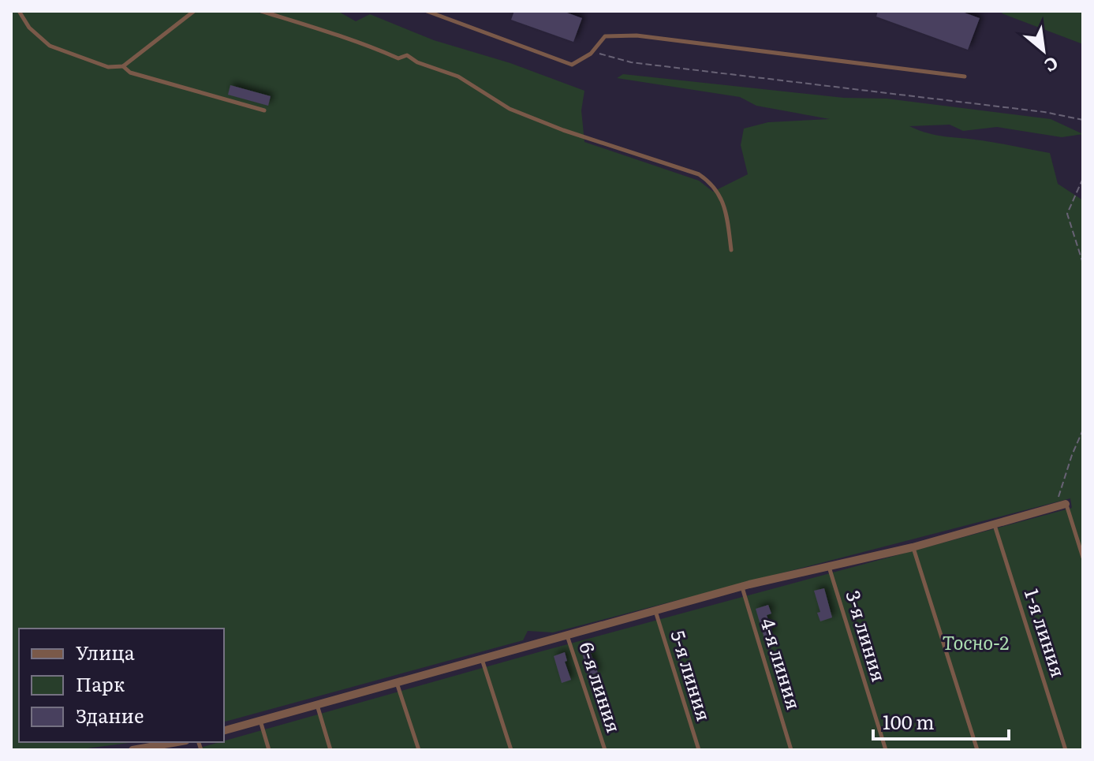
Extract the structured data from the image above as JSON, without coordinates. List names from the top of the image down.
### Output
{
  "streets": {
    "lane": [
      "1-я линия",
      "3-я линия",
      "4-я линия",
      "5-я линия",
      "6-я линия"
    ]
  },
  "parks": ["Тосно-2"],
  "legend": ["Улица", "Парк", "Здание"],
  "scale_bar": "100 m",
  "north": "bottom right"
}
